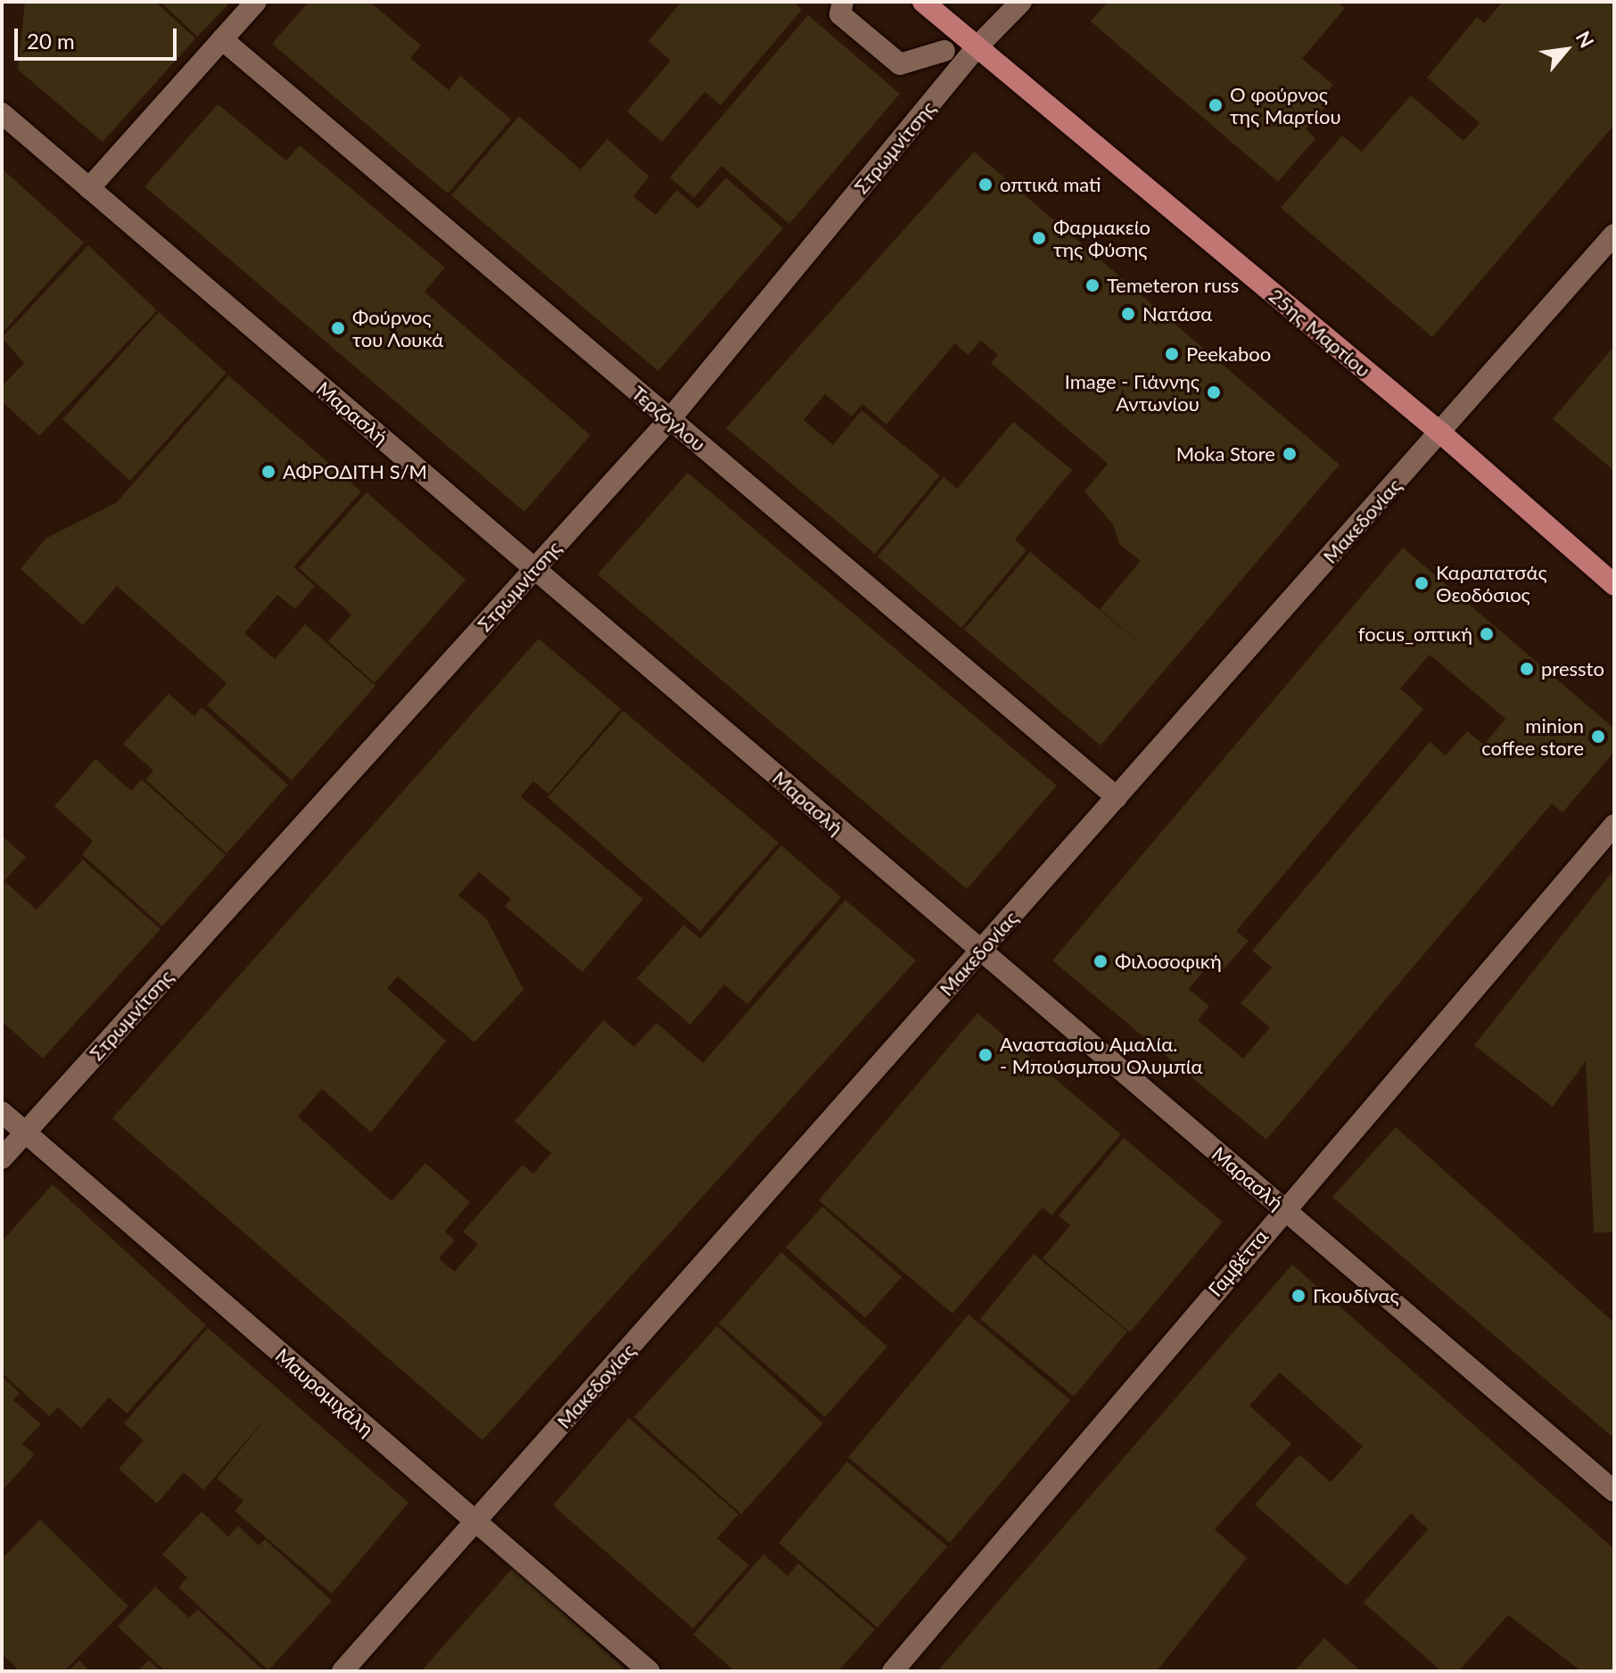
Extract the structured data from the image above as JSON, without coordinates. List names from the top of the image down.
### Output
{
  "streets": {
    "main road": ["25ης Μαρτίου"],
    "street": [
      "Στρωμνίτσης",
      "Μαρασλή",
      "Τερζόγλου",
      "Μακεδονίας",
      "Γαμβέττα",
      "Μαυρομιχάλη"
    ]
  },
  "crossings": [
    ["Στρωμνίτσης", "25ης Μαρτίου"],
    ["Στρωμνίτσης", "Μαρασλή"],
    ["Στρωμνίτσης", "Τερζόγλου"],
    ["Στρωμνίτσης", "Μαυρομιχάλη"],
    ["25ης Μαρτίου", "Μακεδονίας"],
    ["Μαρασλή", "Μακεδονίας"],
    ["Μαρασλή", "Γαμβέττα"],
    ["Τερζόγλου", "Μακεδονίας"],
    ["Μακεδονίας", "Μαυρομιχάλη"]
  ],
  "places": [
    "Ο φούρνος της Μαρτίου",
    "οπτικά mati",
    "Φαρμακείο της Φύσης",
    "Temeteron russ",
    "Νατάσα",
    "Φούρνος του Λουκά",
    "Peekaboo",
    "Image - Γιάννης Αντωνίου",
    "Moka Store",
    "ΑΦΡΟΔΙΤΗ S/M",
    "Καραπατσάς Θεοδόσιος",
    "focus_οπτική",
    "pressto",
    "minion coffee store",
    "Φιλοσοφική",
    "Αναστασίου Αμαλία. - Μπούσμπου Ολυμπία",
    "Γκουδίνας"
  ],
  "scale_bar": "20 m",
  "north": "top right"
}
